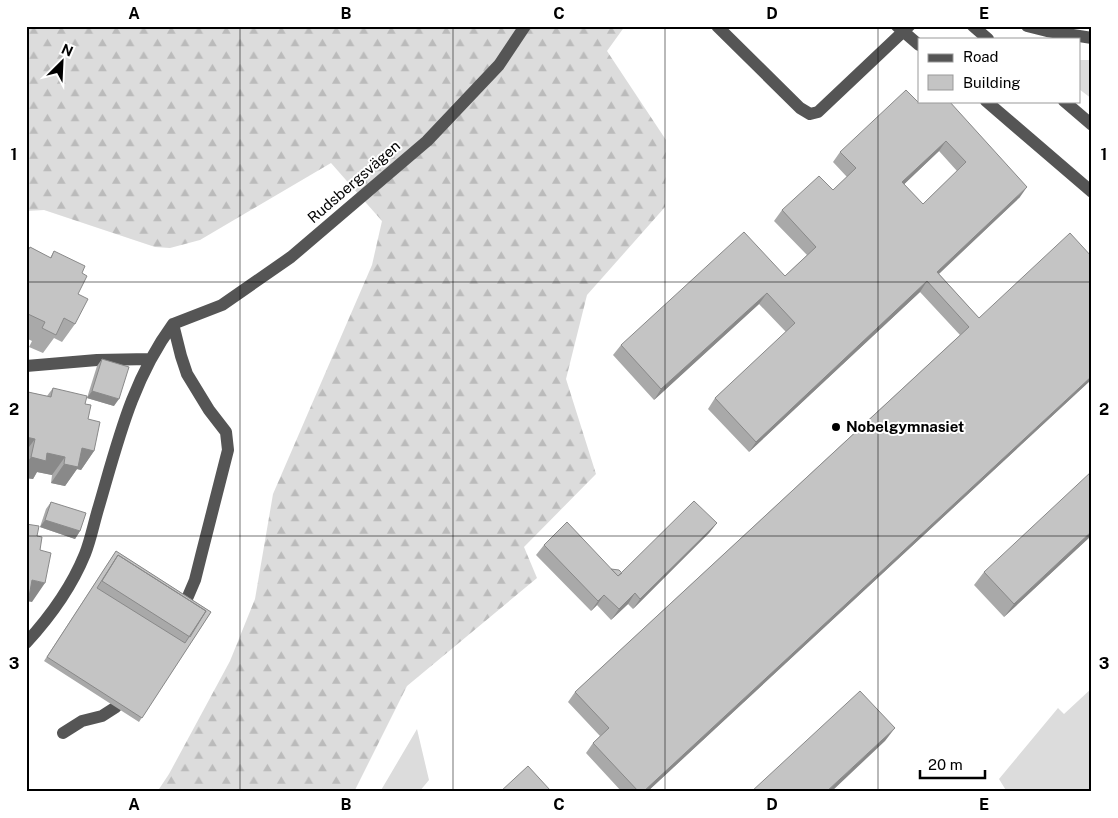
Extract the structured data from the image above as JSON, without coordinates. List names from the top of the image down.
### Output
{
  "streets": {
    "street": ["Rudsbergsvägen"]
  },
  "places": ["Nobelgymnasiet"],
  "legend": ["Road", "Building"],
  "scale_bar": "20 m",
  "north": "top right",
  "grid": {
    "columns": [
      "A",
      "B",
      "C",
      "D",
      "E"
    ],
    "rows": ["1", "2", "3"]
  }
}
